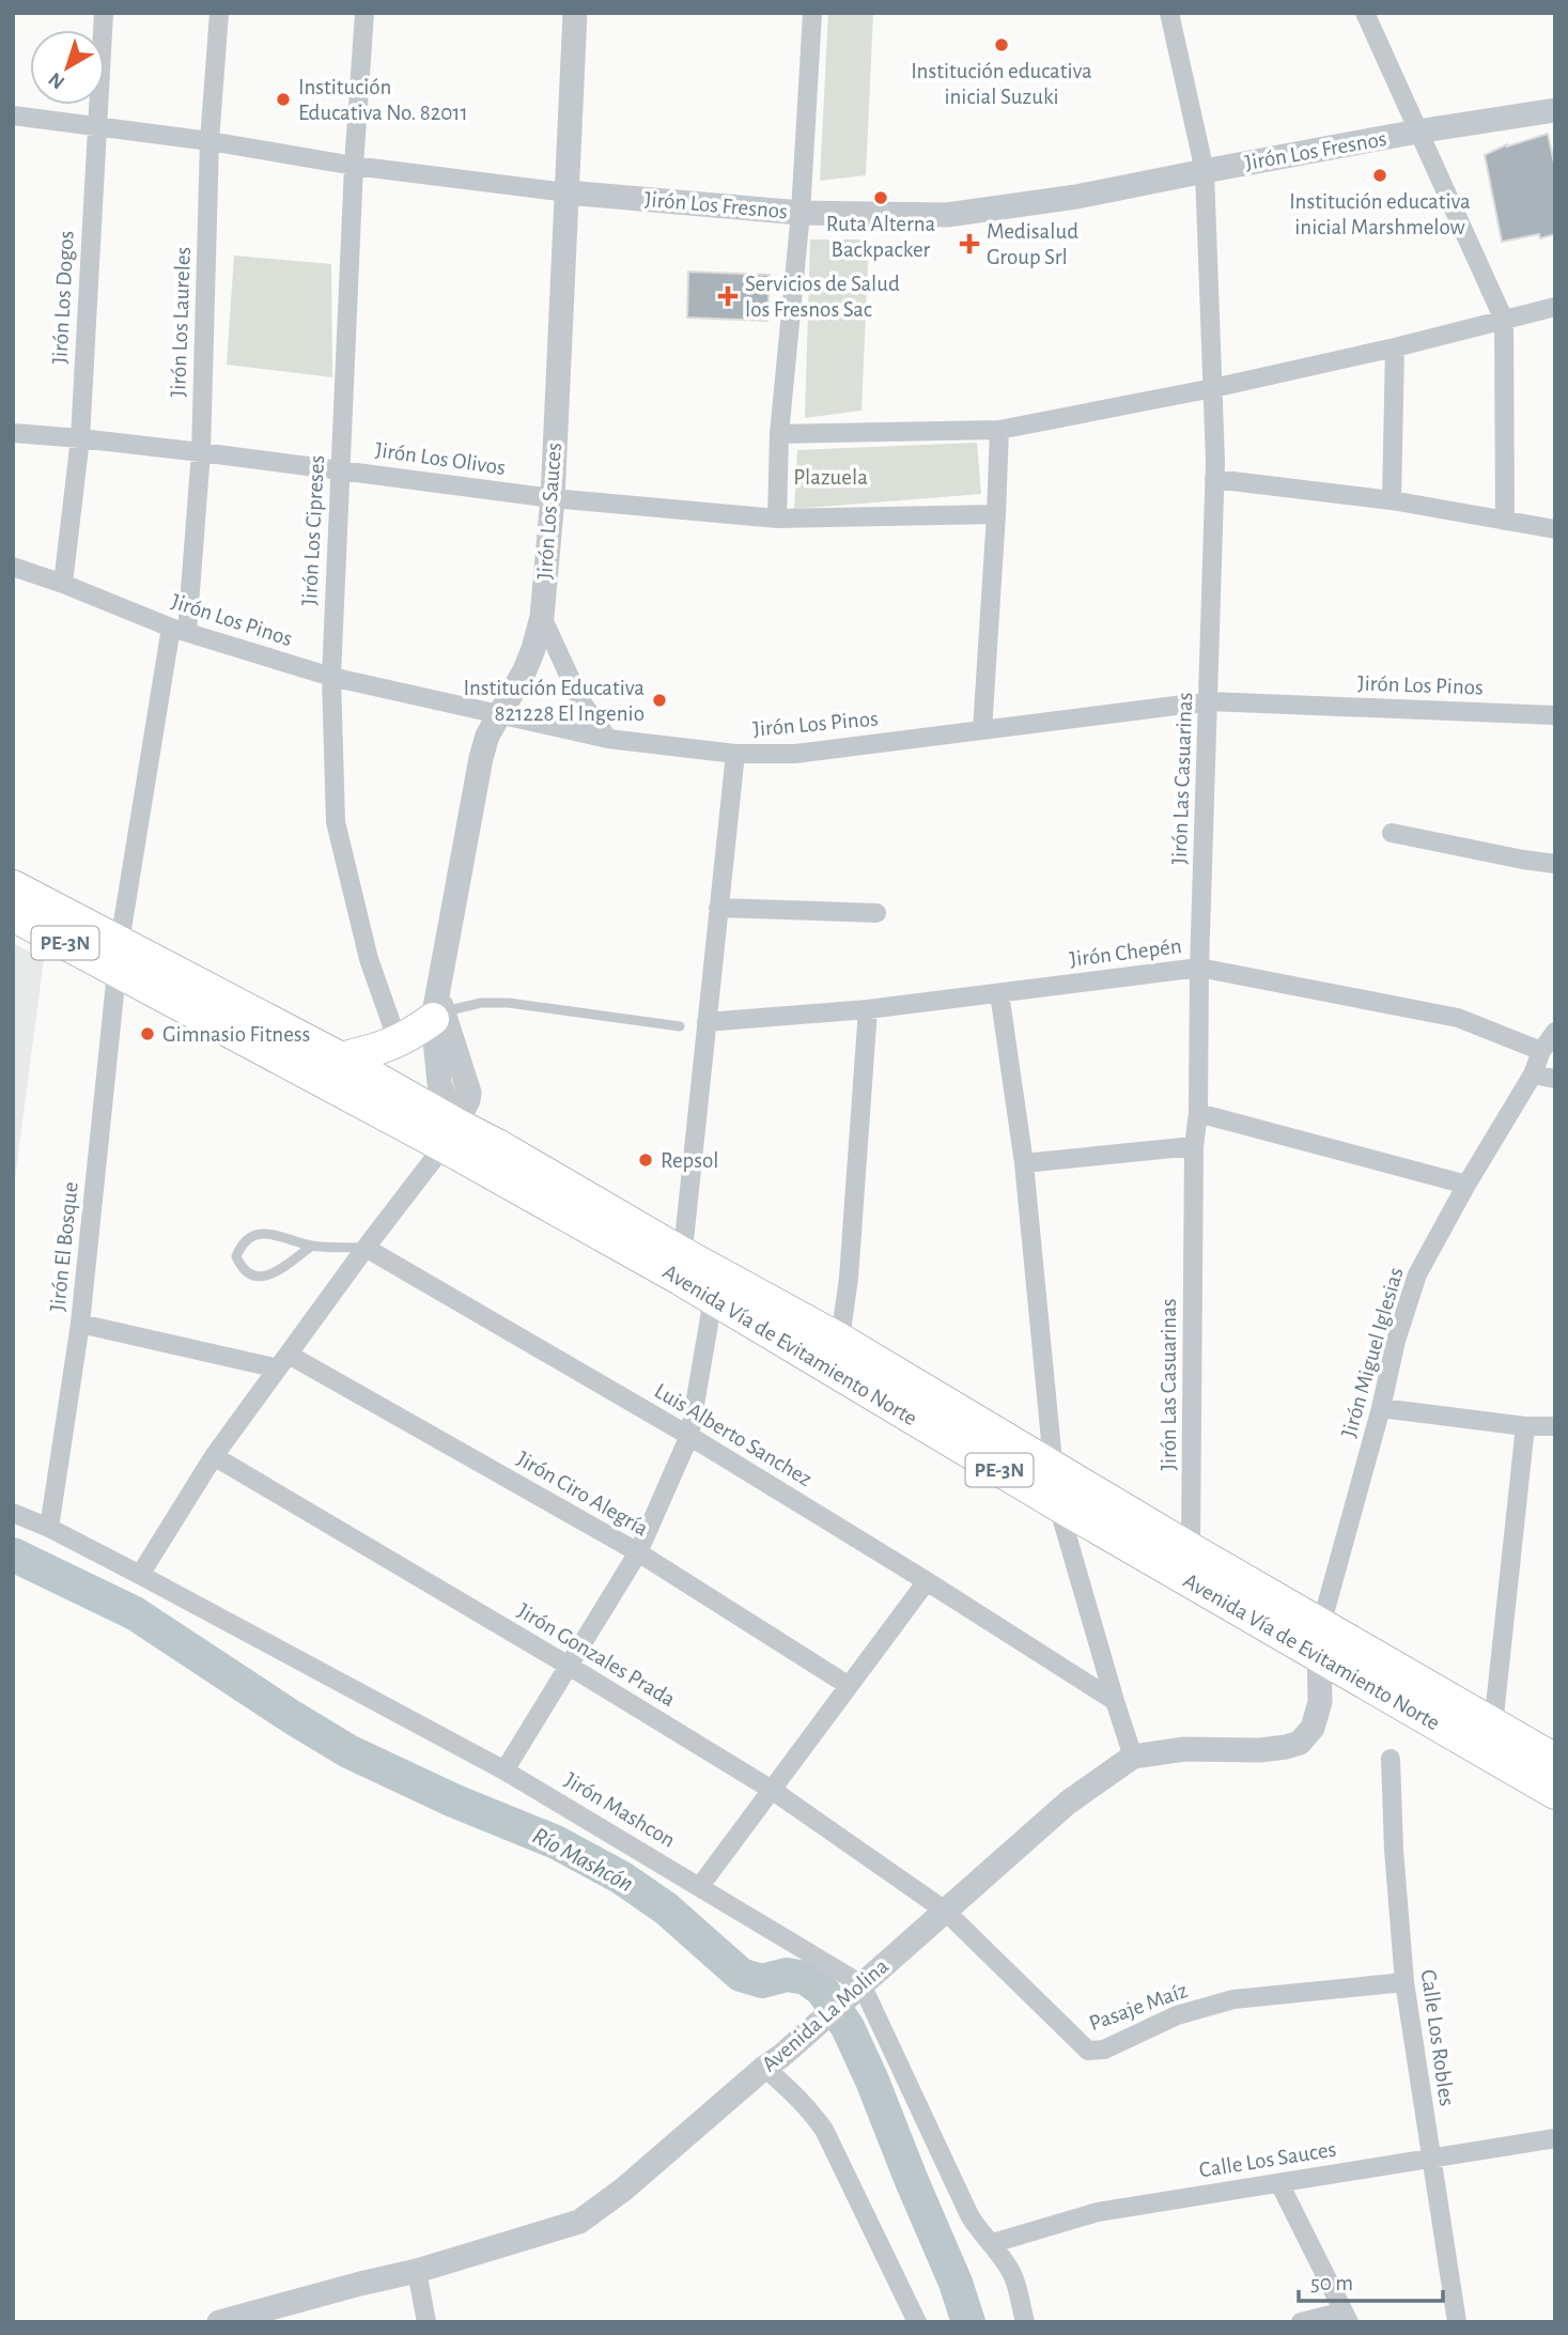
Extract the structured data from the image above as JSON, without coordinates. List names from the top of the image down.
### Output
{
  "streets": {
    "highway": ["PE-3N", "Avenida Vía de Evitamiento Norte"],
    "street": [
      "Jirón Los Fresnos",
      "Jirón Los Dogos",
      "Jirón Los Laureles",
      "Jirón Los Olivos",
      "Jirón Los Sauces",
      "Jirón Los Cipreses",
      "Jirón Los Pinos",
      "Jirón Las Casuarinas",
      "Jirón Chepén",
      "Jirón El Bosque",
      "Jirón Miguel Iglesias",
      "Luis Alberto Sanchez",
      "Jirón Ciro Alegría",
      "Jirón Gonzales Prada",
      "Jirón Mashcon",
      "Pasaje Maíz",
      "Avenida La Molina",
      "Calle Los Robles",
      "Calle Los Sauces"
    ]
  },
  "crossings": [
    ["Jirón Los Fresnos", "Jirón Los Dogos"],
    ["Jirón Los Fresnos", "Jirón Los Laureles"],
    ["Jirón Los Fresnos", "Jirón Los Sauces"],
    ["Jirón Los Fresnos", "Jirón Los Cipreses"],
    ["Jirón Los Fresnos", "Jirón Las Casuarinas"],
    ["Jirón Los Dogos", "Jirón Los Olivos"],
    ["Jirón Los Dogos", "Jirón Los Pinos"],
    ["Jirón Los Laureles", "Jirón Los Olivos"],
    ["Jirón Los Laureles", "Jirón Los Pinos"],
    ["Jirón Los Laureles", "Jirón El Bosque"],
    ["Jirón Los Olivos", "Jirón Los Sauces"],
    ["Jirón Los Olivos", "Jirón Los Cipreses"],
    ["Jirón Los Sauces", "Jirón Los Pinos"],
    ["Jirón Los Sauces", "Avenida Vía de Evitamiento Norte"],
    ["Jirón Los Cipreses", "Jirón Los Pinos"],
    ["Jirón Los Pinos", "Jirón Las Casuarinas"],
    ["Jirón Los Pinos", "Jirón El Bosque"],
    ["Jirón Las Casuarinas", "Jirón Chepén"],
    ["Jirón Las Casuarinas", "Avenida Vía de Evitamiento Norte"],
    ["Jirón Chepén", "Jirón Miguel Iglesias"],
    ["Jirón El Bosque", "Avenida Vía de Evitamiento Norte"],
    ["Jirón El Bosque", "Jirón Ciro Alegría"],
    ["Jirón El Bosque", "Jirón Mashcon"],
    ["Avenida Vía de Evitamiento Norte", "Jirón Miguel Iglesias"],
    ["Avenida Vía de Evitamiento Norte", "Avenida La Molina"],
    ["Jirón Miguel Iglesias", "Avenida La Molina"],
    ["Jirón Gonzales Prada", "Pasaje Maíz"],
    ["Jirón Gonzales Prada", "Avenida La Molina"],
    ["Jirón Mashcon", "Avenida La Molina"],
    ["Pasaje Maíz", "Avenida La Molina"],
    ["Pasaje Maíz", "Calle Los Robles"],
    ["Calle Los Robles", "Calle Los Sauces"]
  ],
  "water": ["Río Mashcón"],
  "parks": ["Plazuela"],
  "places": {
    "other": [
      "Institución educativa inicial Suzuki",
      "Institución Educativa No. 82011",
      "Institución educativa inicial Marshmelow",
      "Ruta Alterna Backpacker",
      "Institución Educativa 821228 El Ingenio",
      "Gimnasio Fitness",
      "Repsol"
    ],
    "health": ["Medisalud Group Srl", "Servicios de Salud los Fresnos Sac"]
  },
  "scale_bar": "50 m",
  "north": "bottom left"
}
